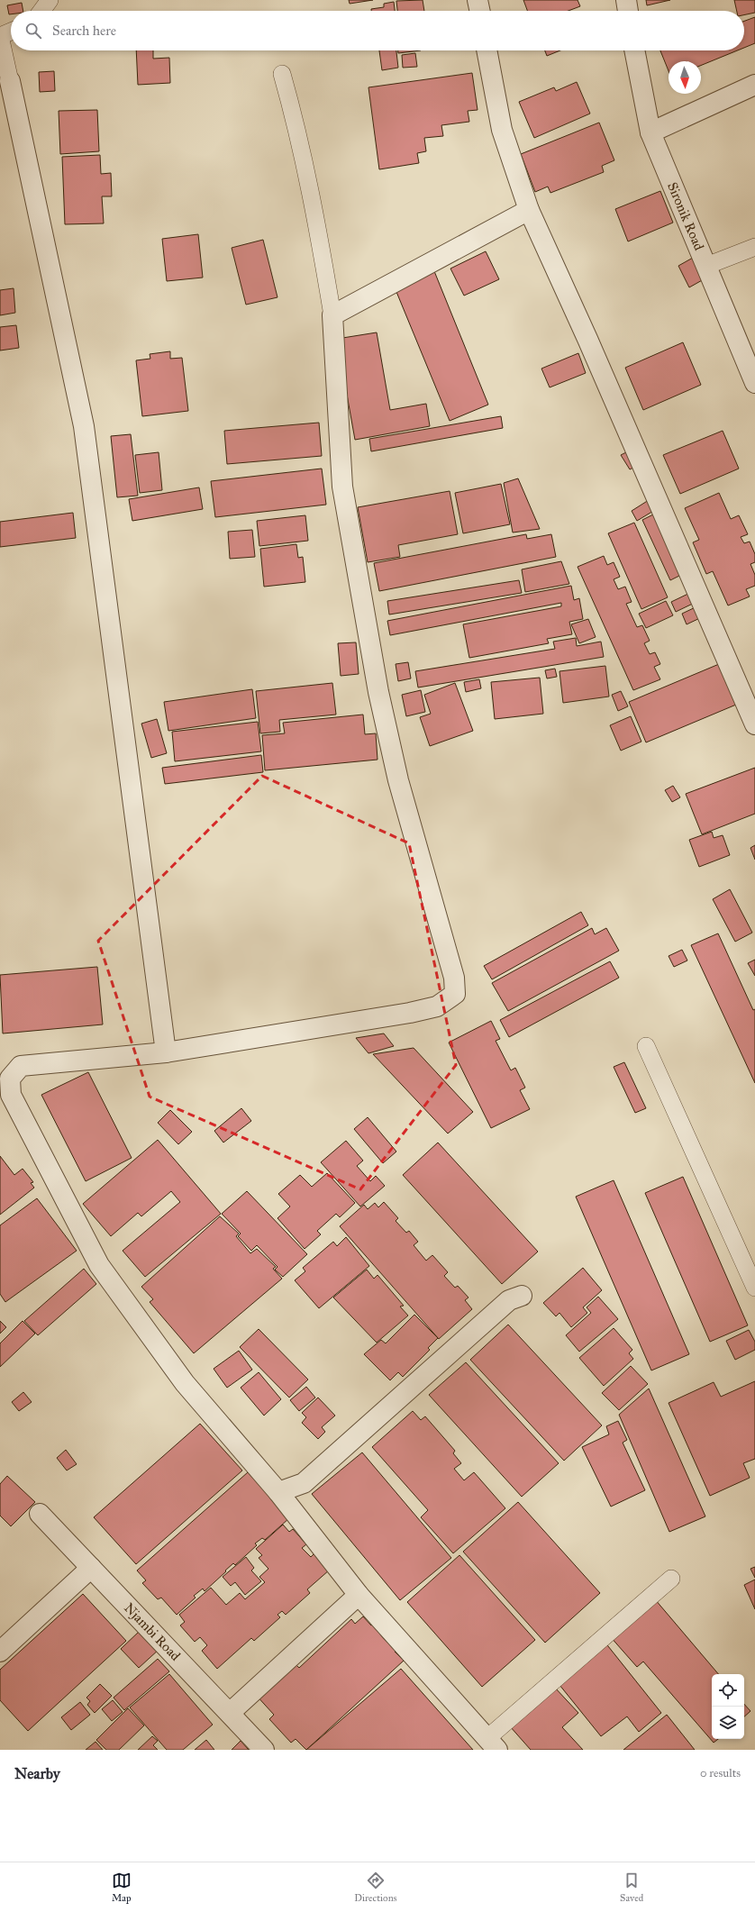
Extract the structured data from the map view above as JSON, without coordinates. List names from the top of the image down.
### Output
{
  "streets": {
    "street": ["Sironik Road", "Njambi Road"]
  },
  "north": "bottom",
  "page": {
    "search": "Search here",
    "heading": ["Nearby", "0 results"],
    "nav": ["Map", "Directions", "Saved"]
  }
}
